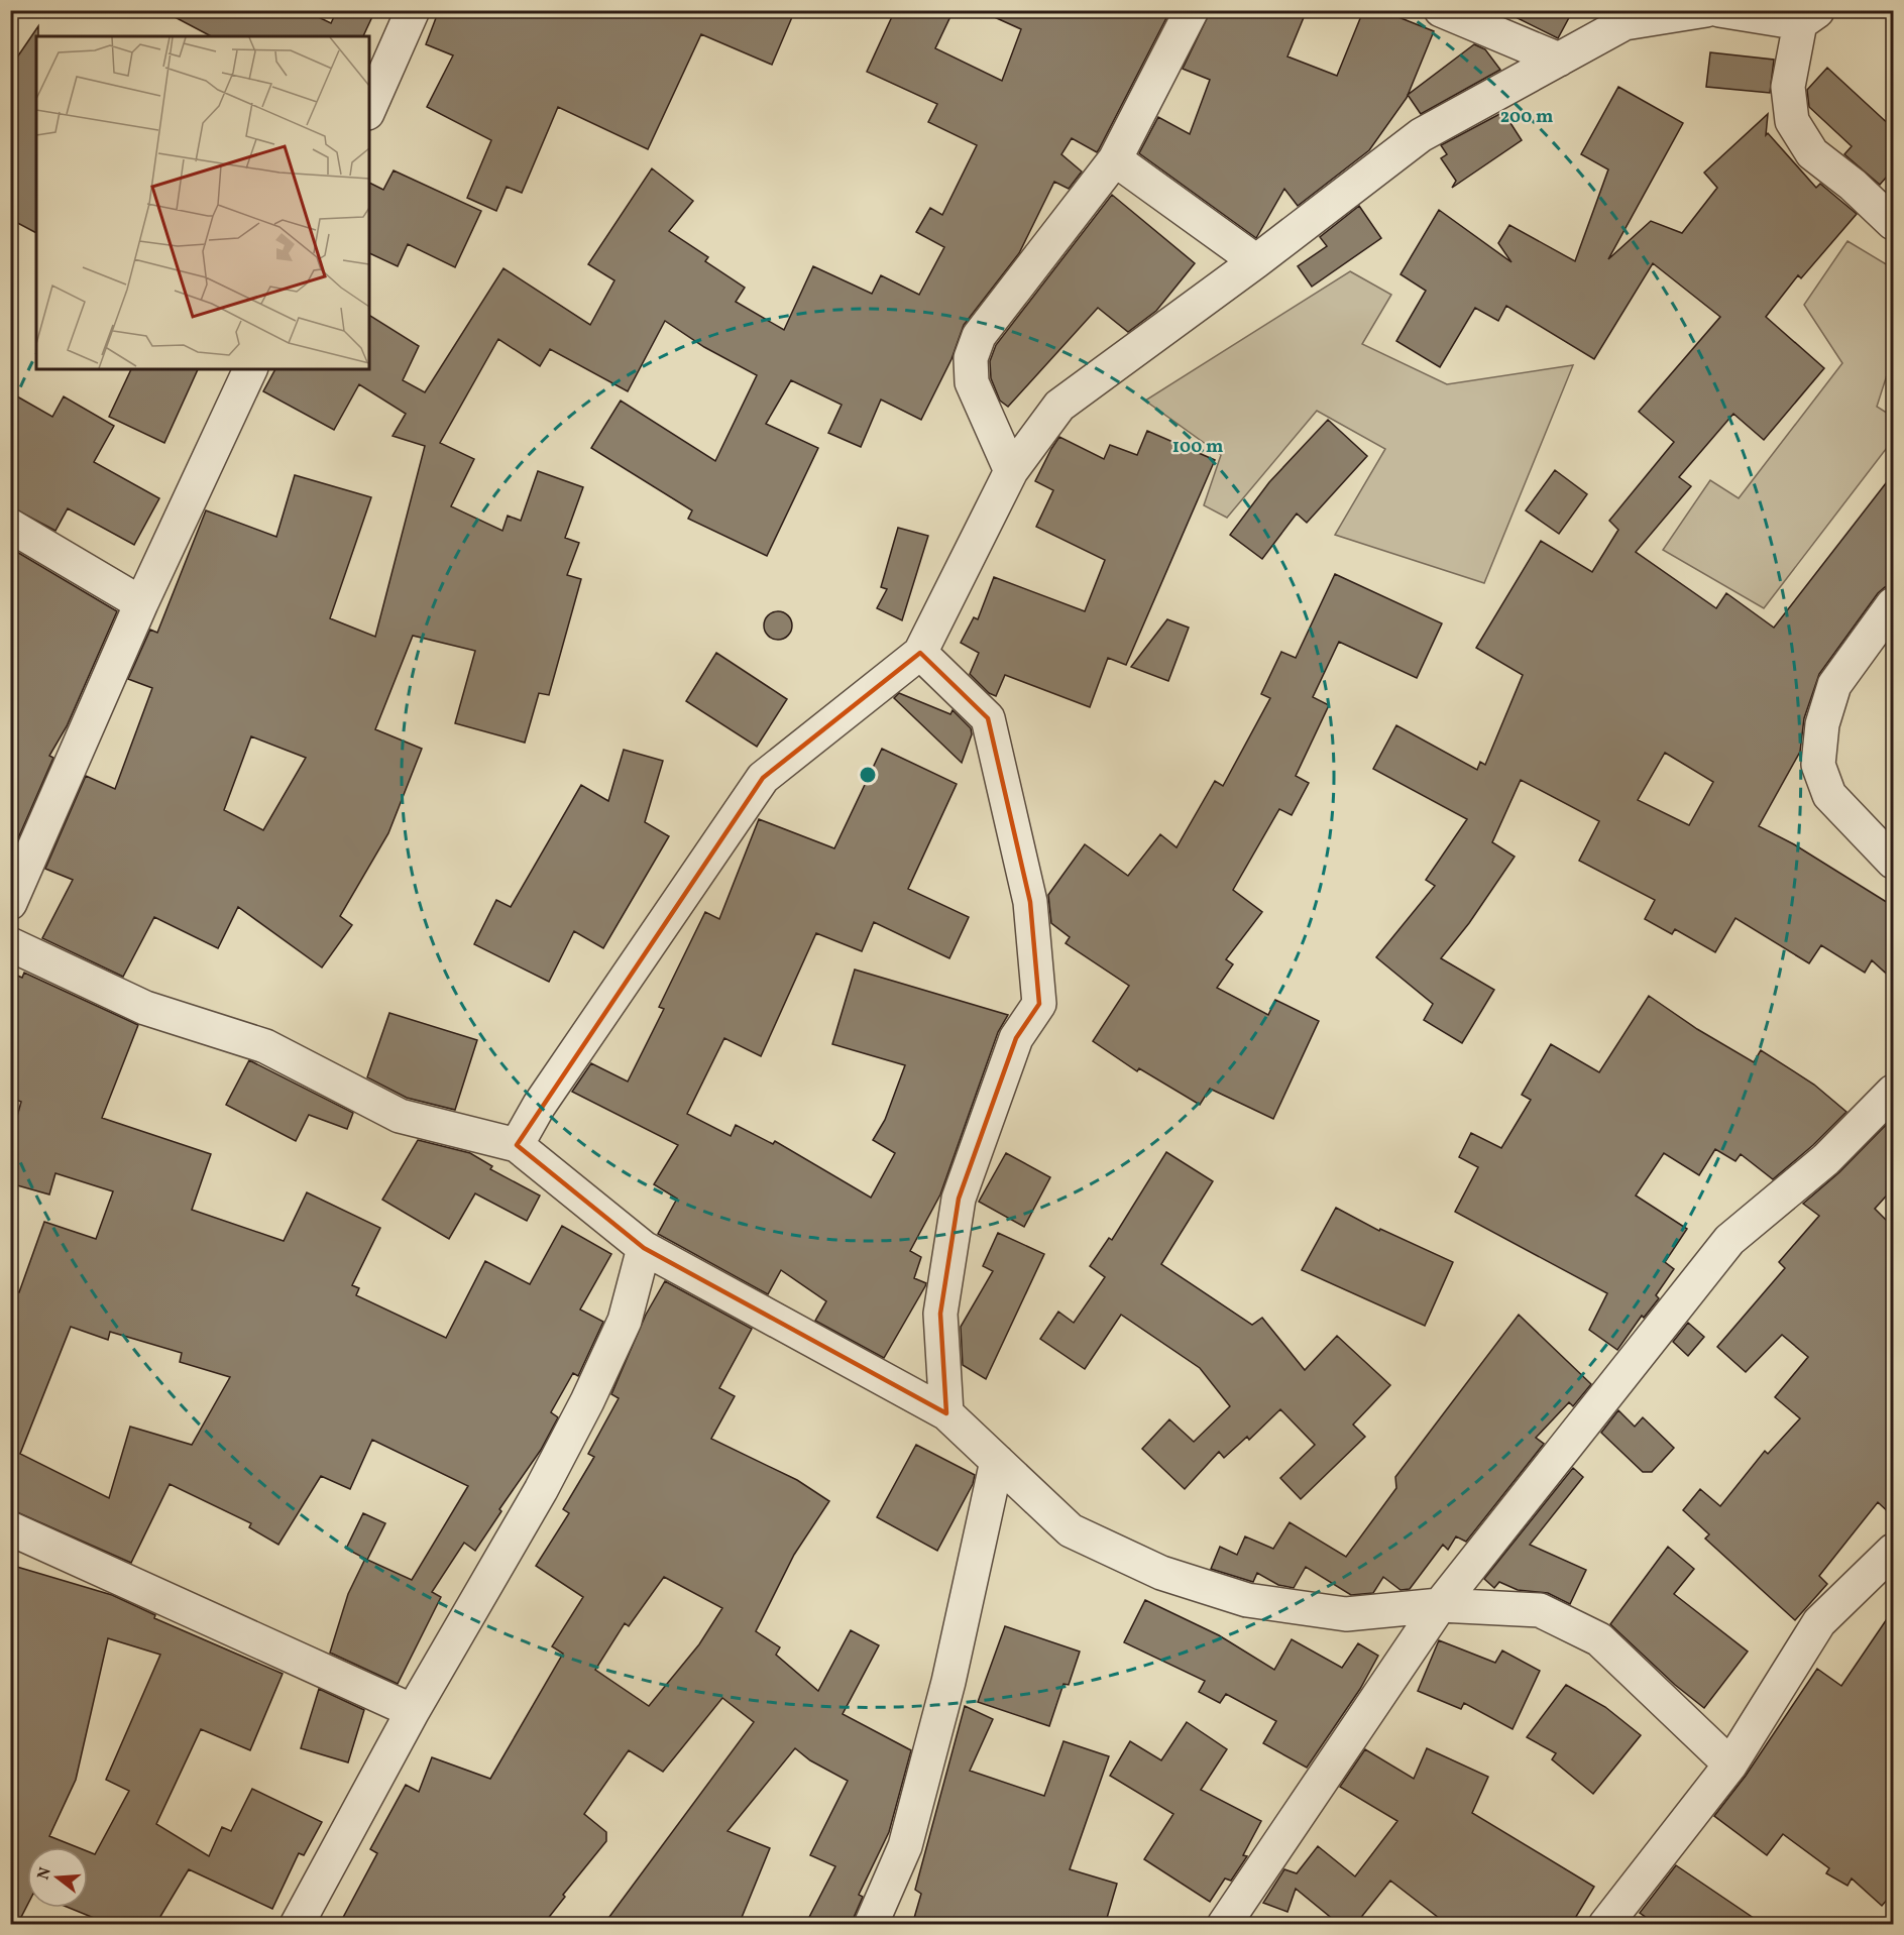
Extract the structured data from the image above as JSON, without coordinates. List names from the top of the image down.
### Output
{
  "north": "left",
  "rings": ["200 m", "100 m"]
}
